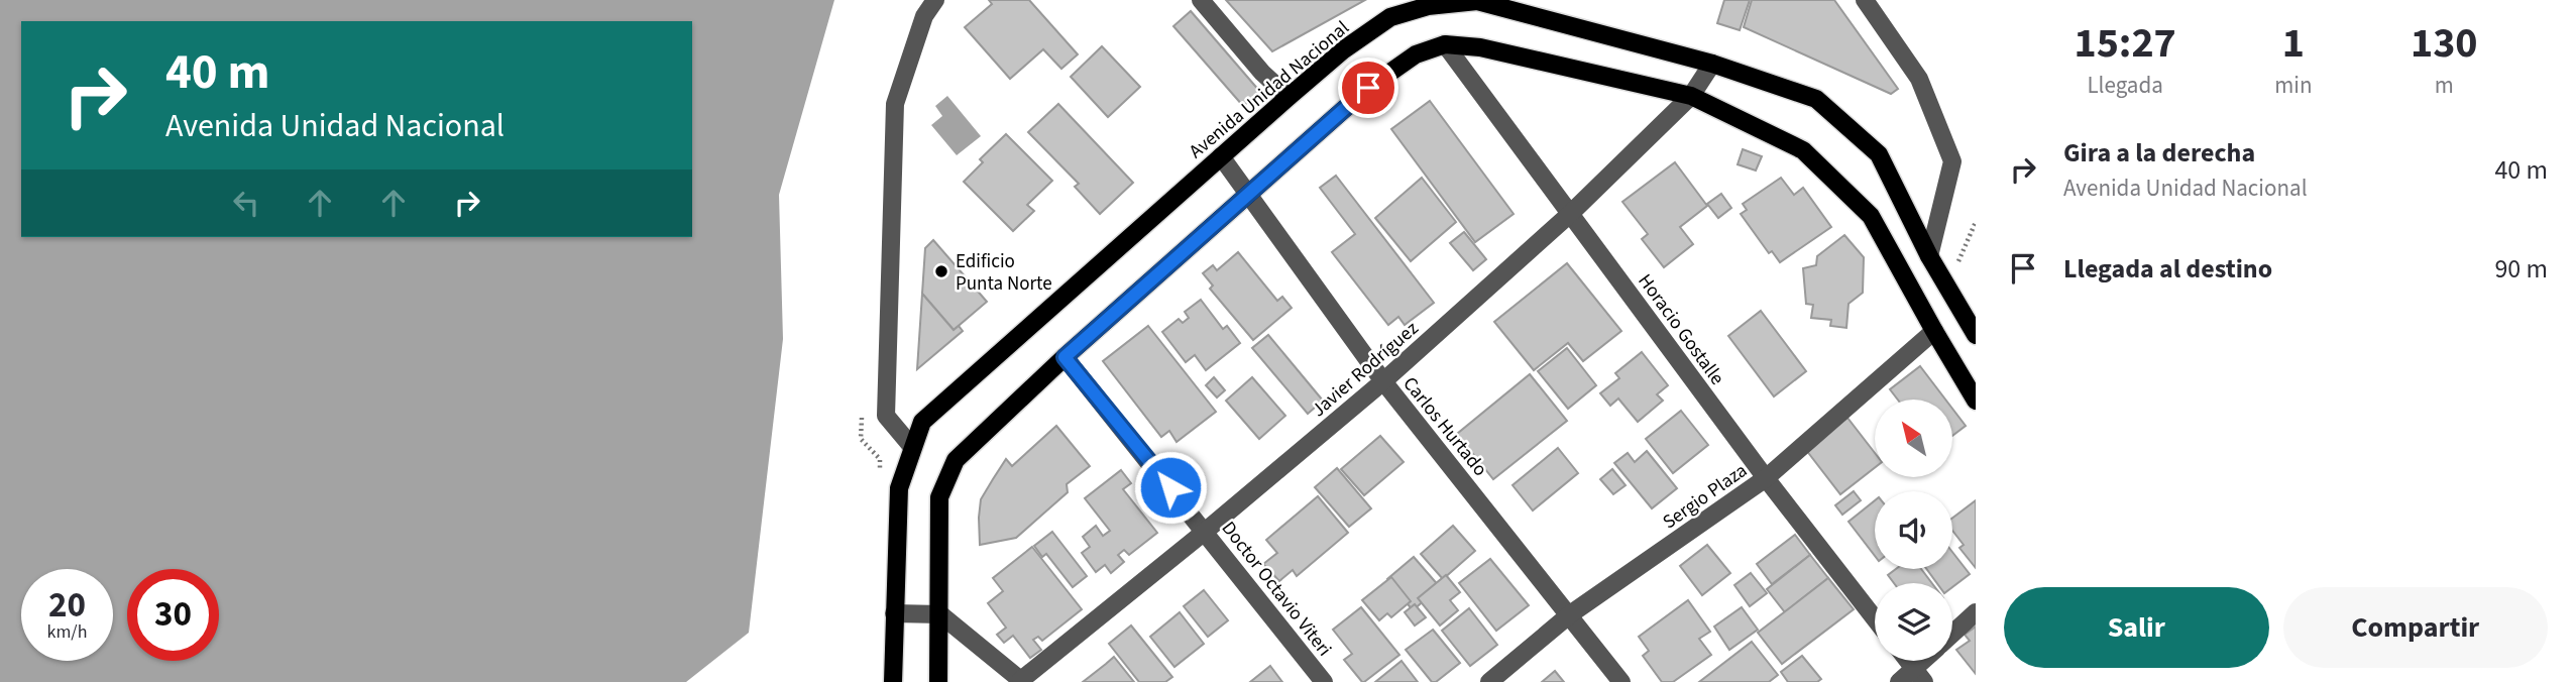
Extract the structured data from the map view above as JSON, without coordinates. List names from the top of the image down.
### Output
{
  "streets": {
    "main road": ["Avenida Unidad Nacional"],
    "street": [
      "Horacio Gostalle",
      "Javier Rodríguez",
      "Carlos Hurtado",
      "Sergio Plaza",
      "Doctor Octavio Viteri"
    ]
  },
  "crossings": [
    ["Avenida Unidad Nacional", "Javier Rodríguez"],
    ["Avenida Unidad Nacional", "Carlos Hurtado"],
    ["Horacio Gostalle", "Javier Rodríguez"],
    ["Horacio Gostalle", "Sergio Plaza"],
    ["Javier Rodríguez", "Carlos Hurtado"],
    ["Javier Rodríguez", "Doctor Octavio Viteri"],
    ["Carlos Hurtado", "Sergio Plaza"]
  ],
  "places": ["Edificio Punta Norte"],
  "north": "top left",
  "page": {
    "eta": [
      "15:27",
      "Llegada",
      "1",
      "min",
      "130",
      "m"
    ],
    "turn": ["40 m", "Avenida Unidad Nacional"],
    "list": [
      {
        "name": "Gira a la derecha",
        "note": "Avenida Unidad Nacional",
        "value": "40 m"
      },
      {
        "name": "Llegada al destino",
        "value": "90 m"
      }
    ],
    "speed": "20 km/h",
    "limit": "30",
    "buttons": ["Salir", "Compartir"]
  }
}
